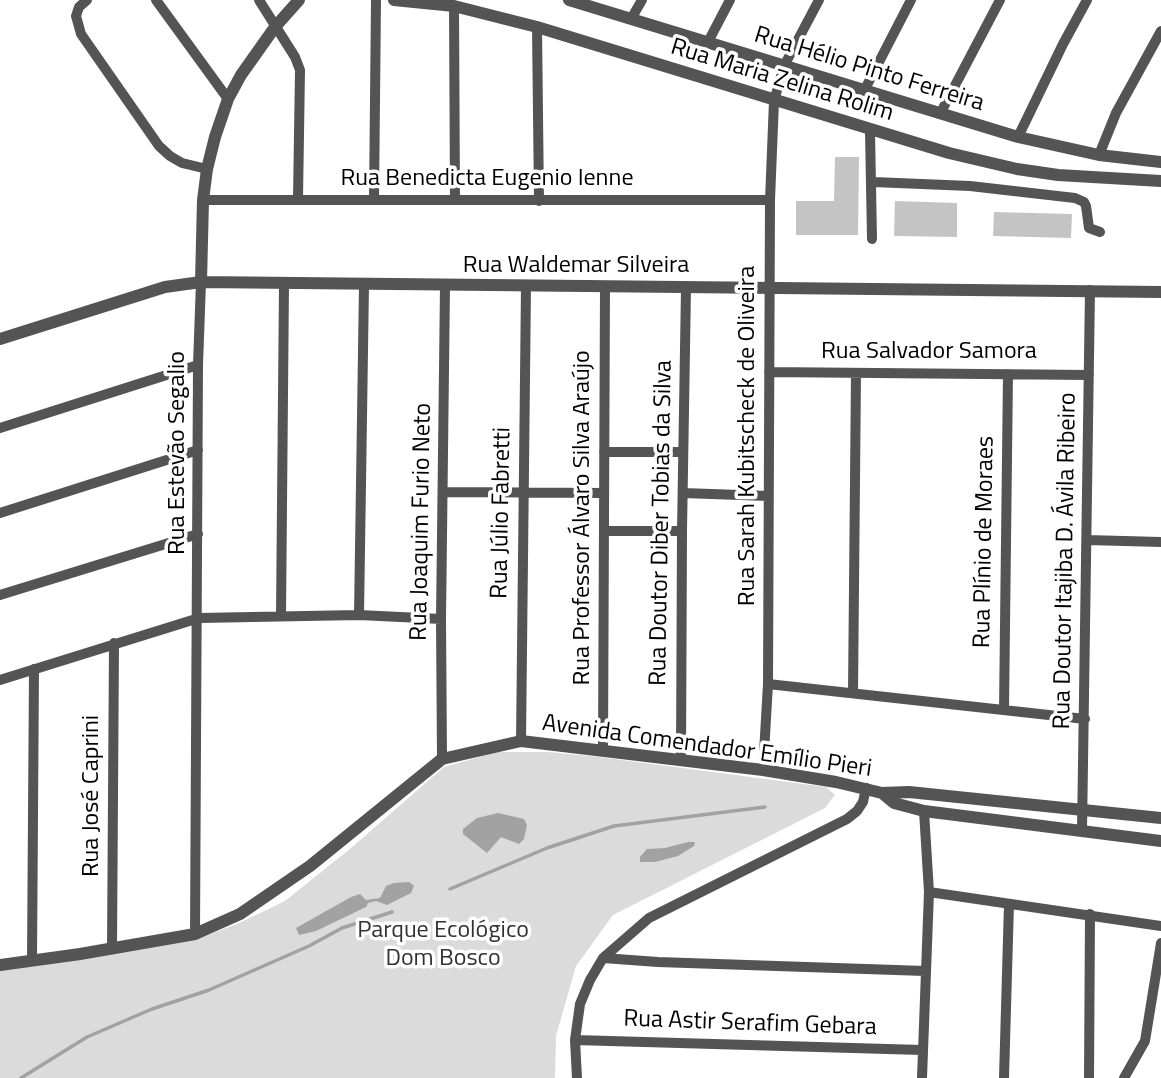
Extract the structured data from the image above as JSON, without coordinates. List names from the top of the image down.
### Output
{
  "streets": {
    "street": [
      "Rua Hélio Pinto Ferreira",
      "Rua Maria Zelina Rolim",
      "Rua Benedicta Eugenio Ienne",
      "Rua Waldemar Silveira",
      "Rua Salvador Samora",
      "Rua Sarah Kubitscheck de Oliveira",
      "Rua Estevão Segalio",
      "Rua Júlio Fabretti",
      "Rua Professor Álvaro Silva Araújo",
      "Rua Joaquim Furio Neto",
      "Rua Doutor Diber Tobias da Silva",
      "Rua Plínio de Moraes",
      "Rua Doutor Itajiba D. Ávila Ribeiro",
      "Avenida Comendador Emílio Pieri",
      "Rua José Caprini",
      "Rua Astir Serafim Gebara"
    ]
  },
  "crossings": [
    ["Rua Hélio Pinto Ferreira", "Rua Sarah Kubitscheck de Oliveira"],
    ["Rua Maria Zelina Rolim", "Rua Sarah Kubitscheck de Oliveira"],
    ["Rua Benedicta Eugenio Ienne", "Rua Sarah Kubitscheck de Oliveira"],
    ["Rua Benedicta Eugenio Ienne", "Rua Estevão Segalio"],
    ["Rua Waldemar Silveira", "Rua Sarah Kubitscheck de Oliveira"],
    ["Rua Waldemar Silveira", "Rua Estevão Segalio"],
    ["Rua Waldemar Silveira", "Rua Júlio Fabretti"],
    ["Rua Waldemar Silveira", "Rua Professor Álvaro Silva Araújo"],
    ["Rua Waldemar Silveira", "Rua Joaquim Furio Neto"],
    ["Rua Waldemar Silveira", "Rua Doutor Diber Tobias da Silva"],
    ["Rua Waldemar Silveira", "Rua Doutor Itajiba D. Ávila Ribeiro"],
    ["Rua Salvador Samora", "Rua Sarah Kubitscheck de Oliveira"],
    ["Rua Salvador Samora", "Rua Plínio de Moraes"],
    ["Rua Salvador Samora", "Rua Doutor Itajiba D. Ávila Ribeiro"],
    ["Rua Sarah Kubitscheck de Oliveira", "Avenida Comendador Emílio Pieri"],
    ["Rua Estevão Segalio", "Avenida Comendador Emílio Pieri"],
    ["Rua Júlio Fabretti", "Avenida Comendador Emílio Pieri"],
    ["Rua Professor Álvaro Silva Araújo", "Avenida Comendador Emílio Pieri"],
    ["Rua Joaquim Furio Neto", "Avenida Comendador Emílio Pieri"],
    ["Rua Doutor Diber Tobias da Silva", "Avenida Comendador Emílio Pieri"],
    ["Avenida Comendador Emílio Pieri", "Rua José Caprini"]
  ],
  "parks": ["Parque Ecológico Dom Bosco"]
}
